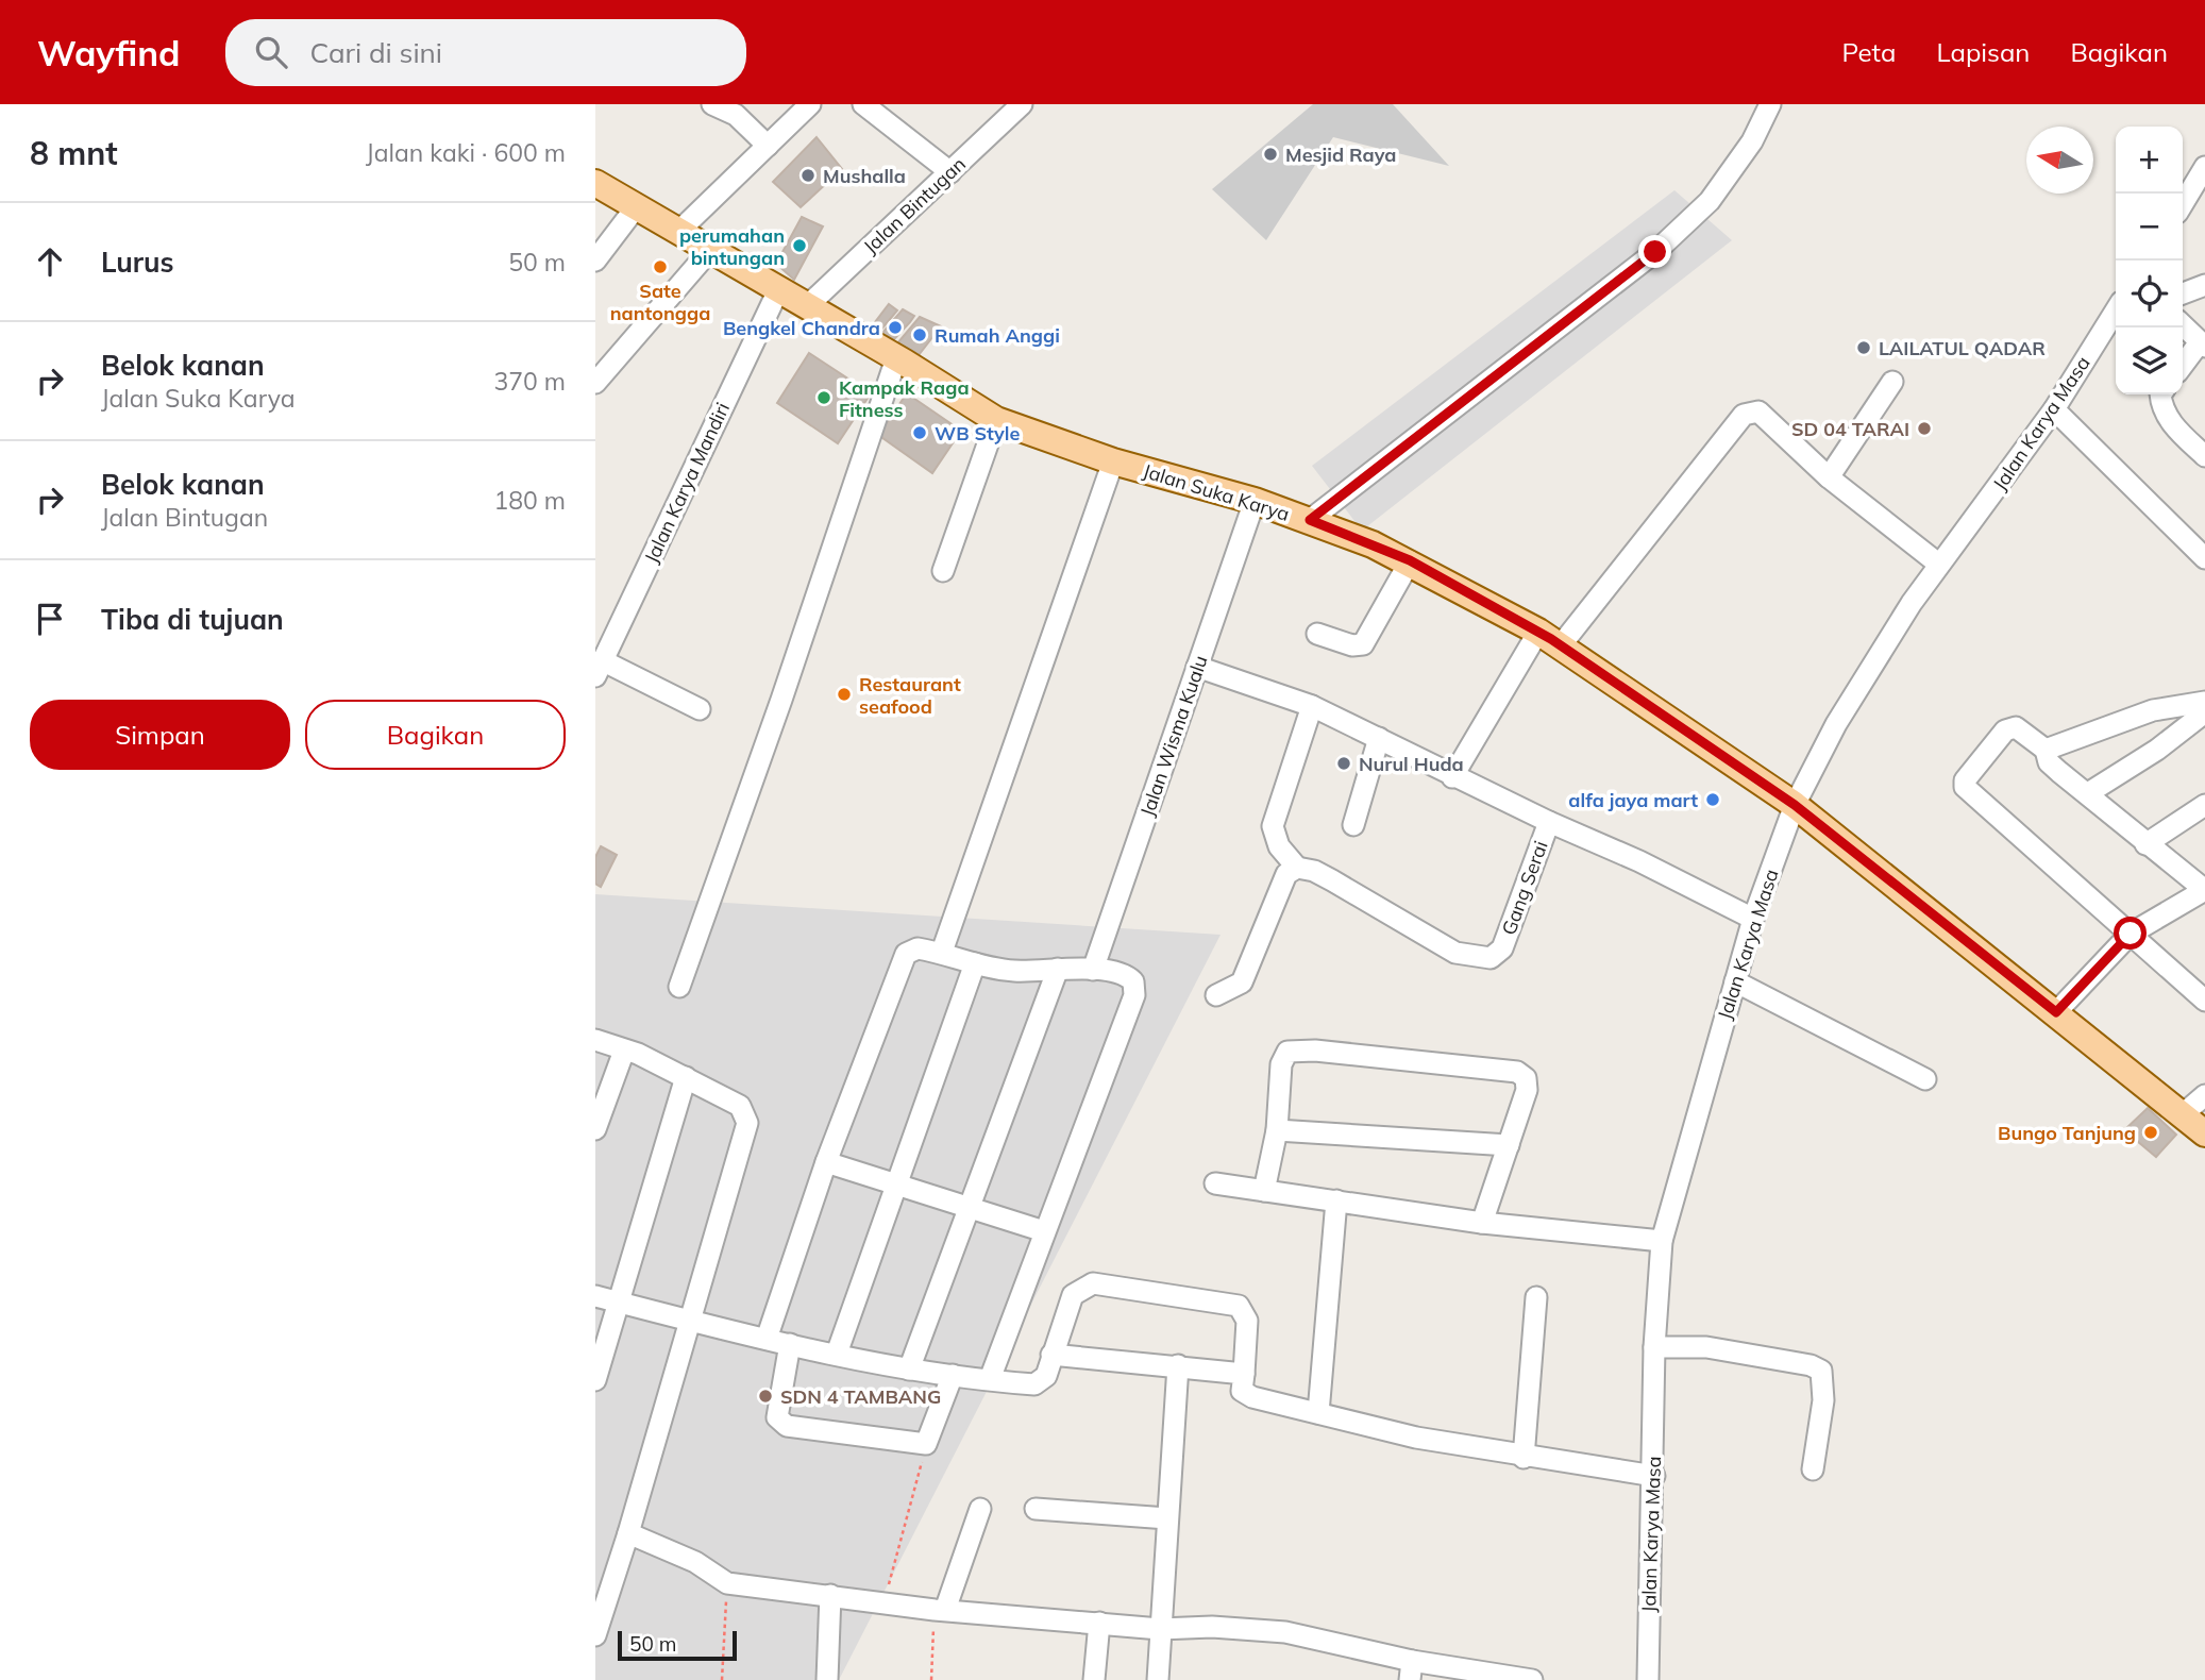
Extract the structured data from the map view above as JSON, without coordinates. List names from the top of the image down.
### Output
{
  "streets": {
    "main road": ["Jalan Suka Karya"],
    "street": [
      "Jalan Bintugan",
      "Jalan Karya Masa",
      "Jalan Karya Mandiri",
      "Jalan Wisma Kualu",
      "Gang Serai"
    ]
  },
  "crossings": [
    ["Jalan Bintugan", "Jalan Suka Karya"],
    ["Jalan Karya Masa", "Jalan Suka Karya"],
    ["Jalan Karya Masa", "Gang Serai"],
    ["Jalan Karya Mandiri", "Jalan Suka Karya"],
    ["Jalan Suka Karya", "Jalan Wisma Kualu"]
  ],
  "places": [
    "Mesjid Raya",
    "Mushalla",
    "perumahan bintungan",
    "Sate nantongga",
    "Bengkel Chandra",
    "Rumah Anggi",
    "LAILATUL QADAR",
    "Kampak Raga Fitness",
    "SD 04 TARAI",
    "WB Style",
    "Restaurant seafood",
    "Nurul Huda",
    "alfa jaya mart",
    "Bungo Tanjung",
    "SDN 4 TAMBANG"
  ],
  "scale_bar": "50 m",
  "north": "left",
  "page": {
    "header": "Wayfind",
    "search": "Cari di sini",
    "nav": ["Peta", "Lapisan", "Bagikan"],
    "heading": ["8 mnt", "Jalan kaki · 600 m"],
    "map_buttons": ["+", "−"],
    "list": [
      ["Lurus", "50 m"],
      ["Belok kanan", "Jalan Suka Karya", "370 m"],
      ["Belok kanan", "Jalan Bintugan", "180 m"],
      "Tiba di tujuan"
    ],
    "buttons": ["Simpan", "Bagikan"],
    "scale": "50 m"
  }
}
